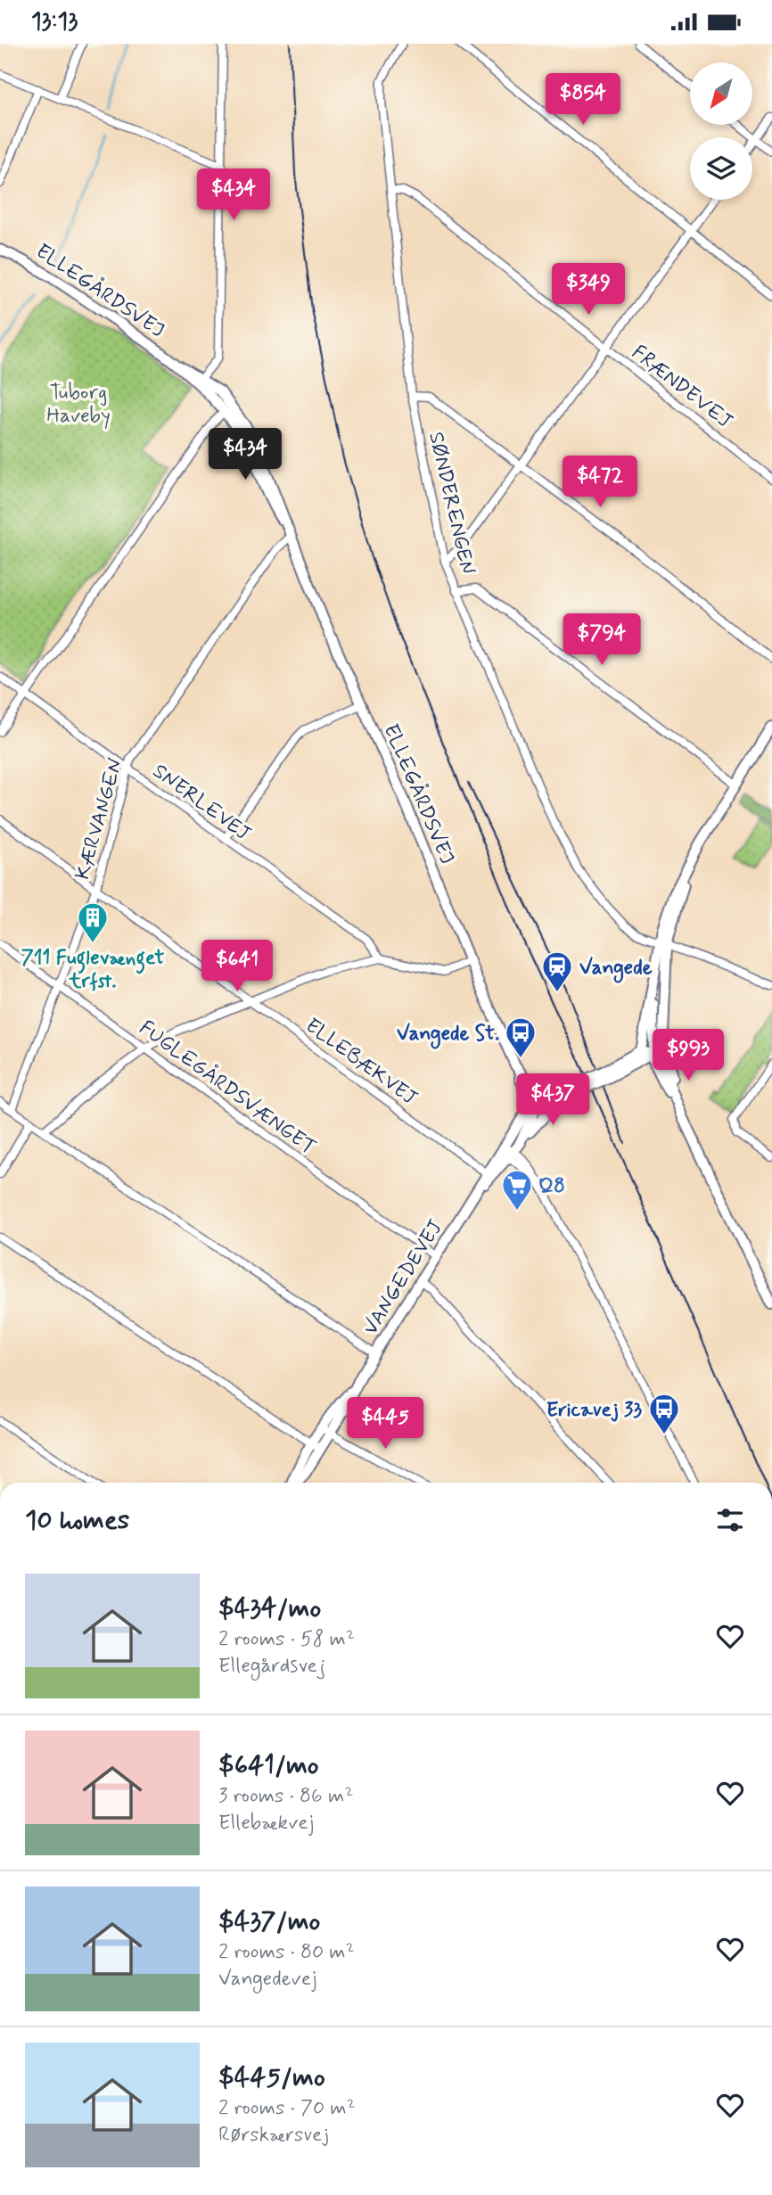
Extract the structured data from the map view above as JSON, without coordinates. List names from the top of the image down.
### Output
{
  "streets": {
    "street": [
      "ELLEGÅRDSVEJ",
      "FRÆNDEVEJ",
      "SØNDERENGEN",
      "SNERLEVEJ",
      "KÆRVANGEN",
      "ELLEBÆKVEJ",
      "FUGLEGÅRDSVÆNGET",
      "VANGEDEVEJ"
    ]
  },
  "crossings": [
    ["ELLEGÅRDSVEJ", "KÆRVANGEN"],
    ["ELLEGÅRDSVEJ", "VANGEDEVEJ"],
    ["FRÆNDEVEJ", "SØNDERENGEN"],
    ["SNERLEVEJ", "KÆRVANGEN"],
    ["KÆRVANGEN", "ELLEBÆKVEJ"],
    ["KÆRVANGEN", "FUGLEGÅRDSVÆNGET"],
    ["ELLEBÆKVEJ", "VANGEDEVEJ"],
    ["FUGLEGÅRDSVÆNGET", "VANGEDEVEJ"]
  ],
  "parks": ["Tuborg Haveby"],
  "places": {
    "building": ["711 Fuglevænget trfst."],
    "station": ["Vangede"],
    "bus stop": ["Vangede St.", "Ericavej 33"],
    "supermarket": ["Q8"]
  },
  "north": "bottom left",
  "page": {
    "status": "13:13",
    "price": [
      "$854",
      "$434",
      "$349",
      "$434",
      "$472",
      "$794",
      "$641",
      "$993",
      "$437",
      "$445"
    ],
    "heading": "10 homes",
    "list": [
      {
        "name": "$434/mo",
        "note": "2 rooms · 58 m² · Ellegårdsvej"
      },
      {
        "name": "$641/mo",
        "note": "3 rooms · 86 m² · Ellebækvej"
      },
      {
        "name": "$437/mo",
        "note": "2 rooms · 80 m² · Vangedevej"
      },
      {
        "name": "$445/mo",
        "note": "2 rooms · 70 m² · Rørskærsvej"
      }
    ]
  }
}
